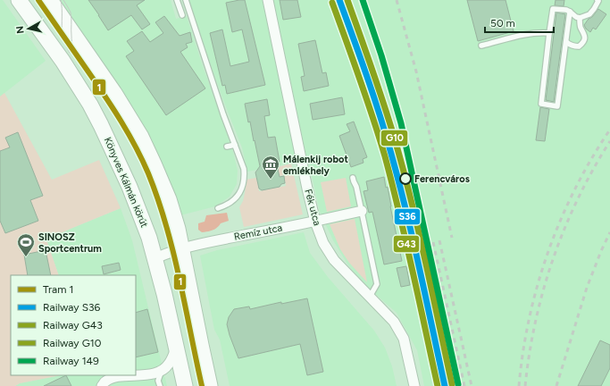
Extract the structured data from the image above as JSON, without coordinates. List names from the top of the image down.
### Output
{
  "streets": {
    "main road": ["Könyves Kálmán körút"],
    "street": ["Fék utca", "Remíz utca"]
  },
  "crossings": [
    ["Könyves Kálmán körút", "Remíz utca"],
    ["Fék utca", "Remíz utca"]
  ],
  "places": {
    "other": ["Ferencváros"],
    "museum": ["Málenkij robot emlékhely"],
    "sports": ["SINOSZ Sportcentrum"]
  },
  "lines": [
    "tram line 1",
    "rail line S36",
    "rail line G10",
    "rail line 149",
    "rail line G43"
  ],
  "legend": [
    "Tram 1",
    "Railway S36",
    "Railway G43",
    "Railway G10",
    "Railway 149"
  ],
  "scale_bar": "50 m",
  "north": "left"
}
